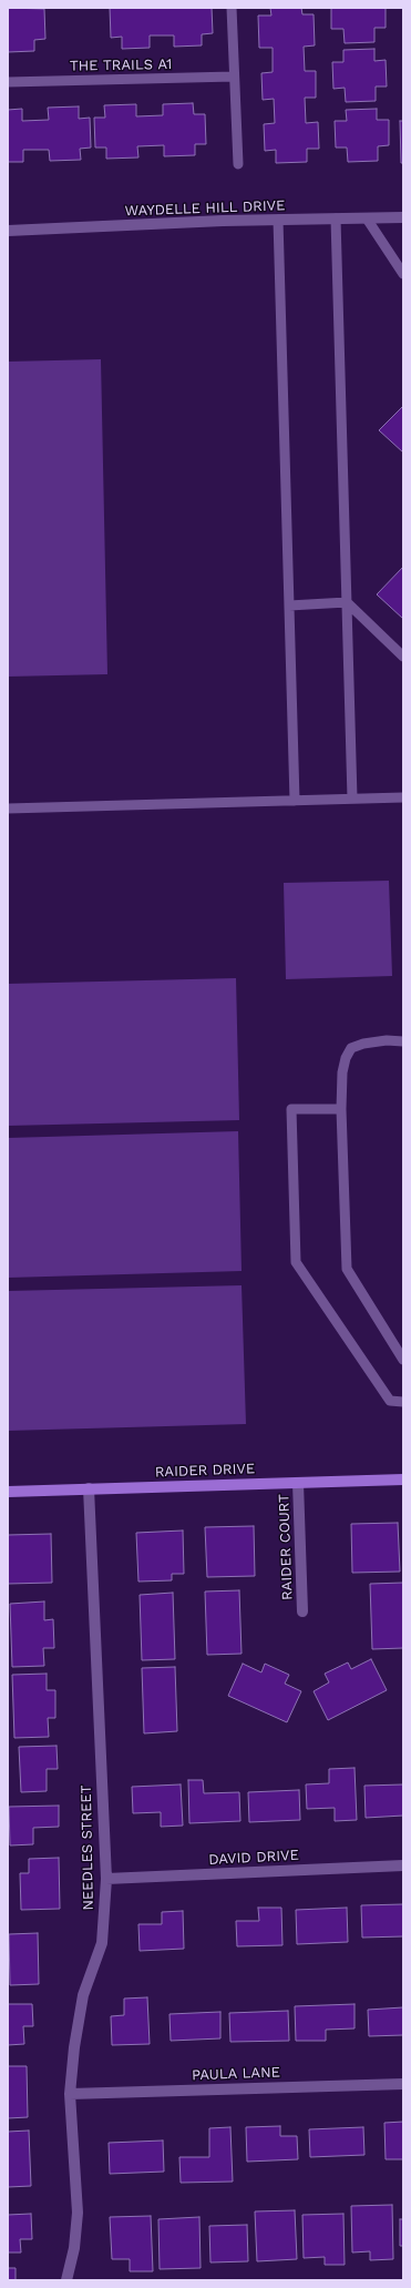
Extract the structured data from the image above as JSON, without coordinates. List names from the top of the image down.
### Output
{
  "streets": {
    "main road": ["RAIDER DRIVE"],
    "street": [
      "WAYDELLE HILL DRIVE",
      "RAIDER COURT",
      "NEEDLES STREET",
      "DAVID DRIVE",
      "PAULA LANE"
    ],
    "lane": ["THE TRAILS A1"]
  },
  "crossings": [
    ["RAIDER DRIVE", "RAIDER COURT"],
    ["RAIDER DRIVE", "NEEDLES STREET"],
    ["NEEDLES STREET", "DAVID DRIVE"],
    ["NEEDLES STREET", "PAULA LANE"]
  ]
}
